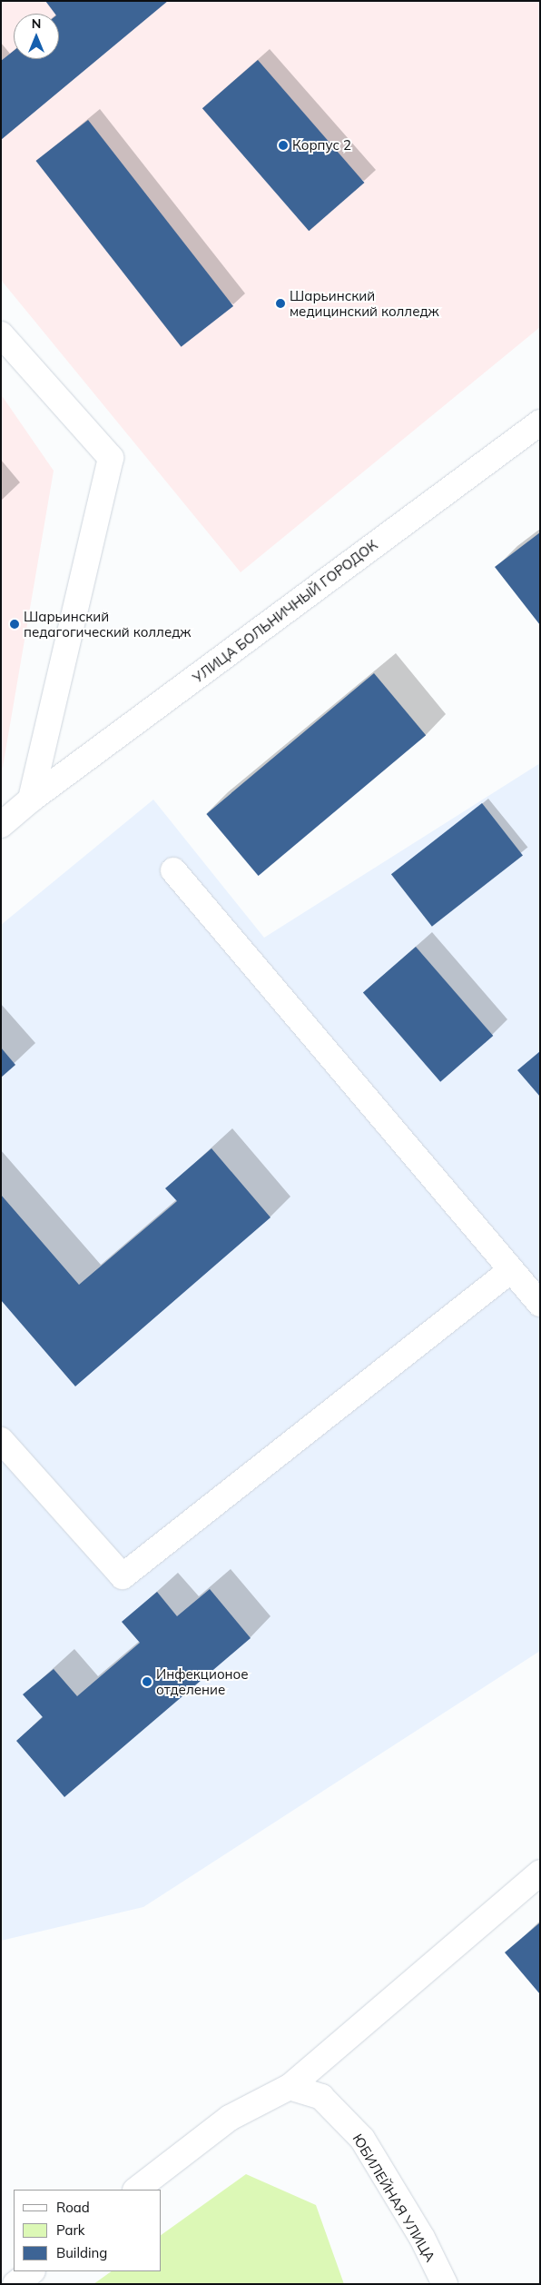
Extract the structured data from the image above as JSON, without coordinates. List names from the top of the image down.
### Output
{
  "streets": {
    "street": ["УЛИЦА БОЛЬНИЧНЫЙ ГОРОДОК", "ЮБИЛЕЙНАЯ УЛИЦА"]
  },
  "places": [
    "Корпус 2",
    "Шарьинский медицинский колледж",
    "Шарьинский педагогический колледж",
    "Инфекционое отделение"
  ],
  "legend": ["Road", "Park", "Building"],
  "north": "top"
}
